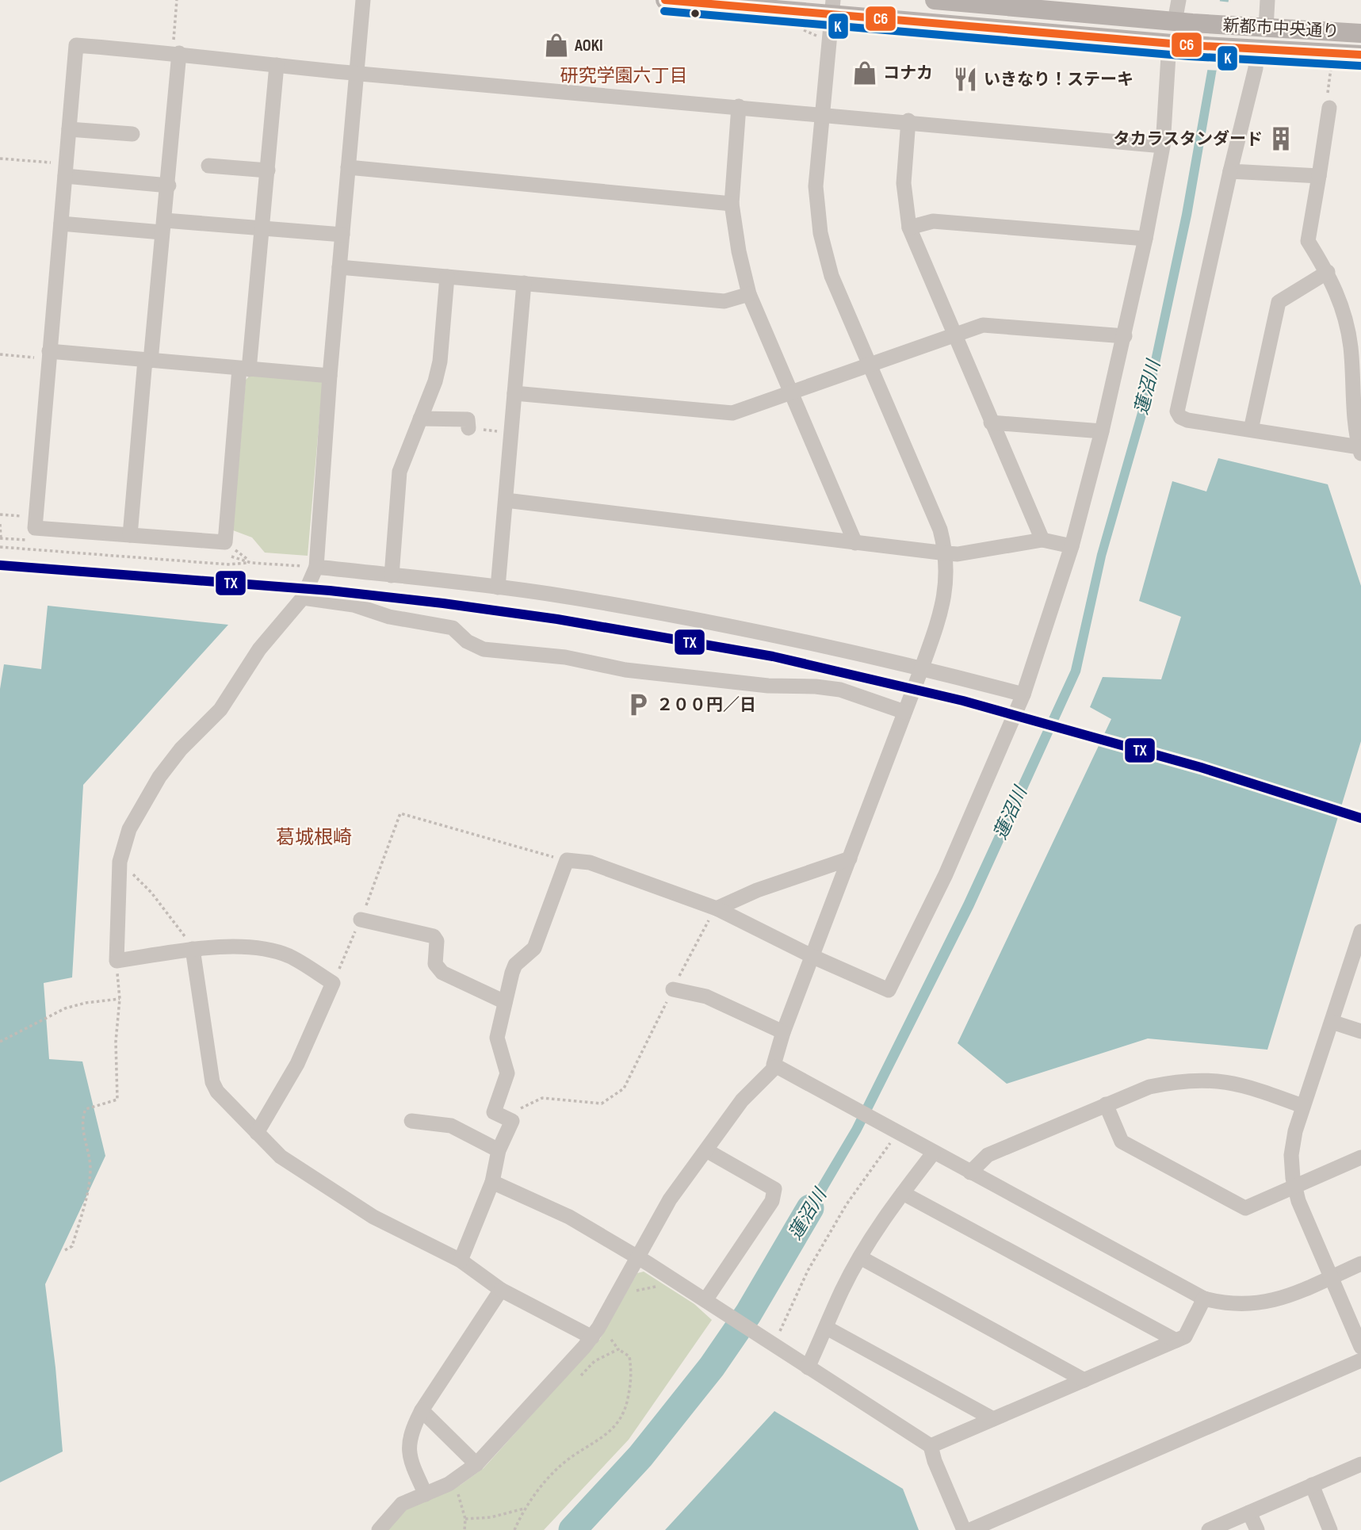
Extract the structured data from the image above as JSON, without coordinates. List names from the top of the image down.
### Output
{
  "streets": {
    "main road": ["新都市中央通り"]
  },
  "districts": ["研究学園六丁目", "葛城根崎"],
  "water": ["蓮沼川"],
  "places": {
    "shop": ["AOKI", "コナカ"],
    "restaurant": ["いきなり！ステーキ"],
    "building": ["タカラスタンダード"],
    "parking": ["２００円／日"]
  },
  "lines": ["transit line C6", "transit line K", "transit line TX"]
}
